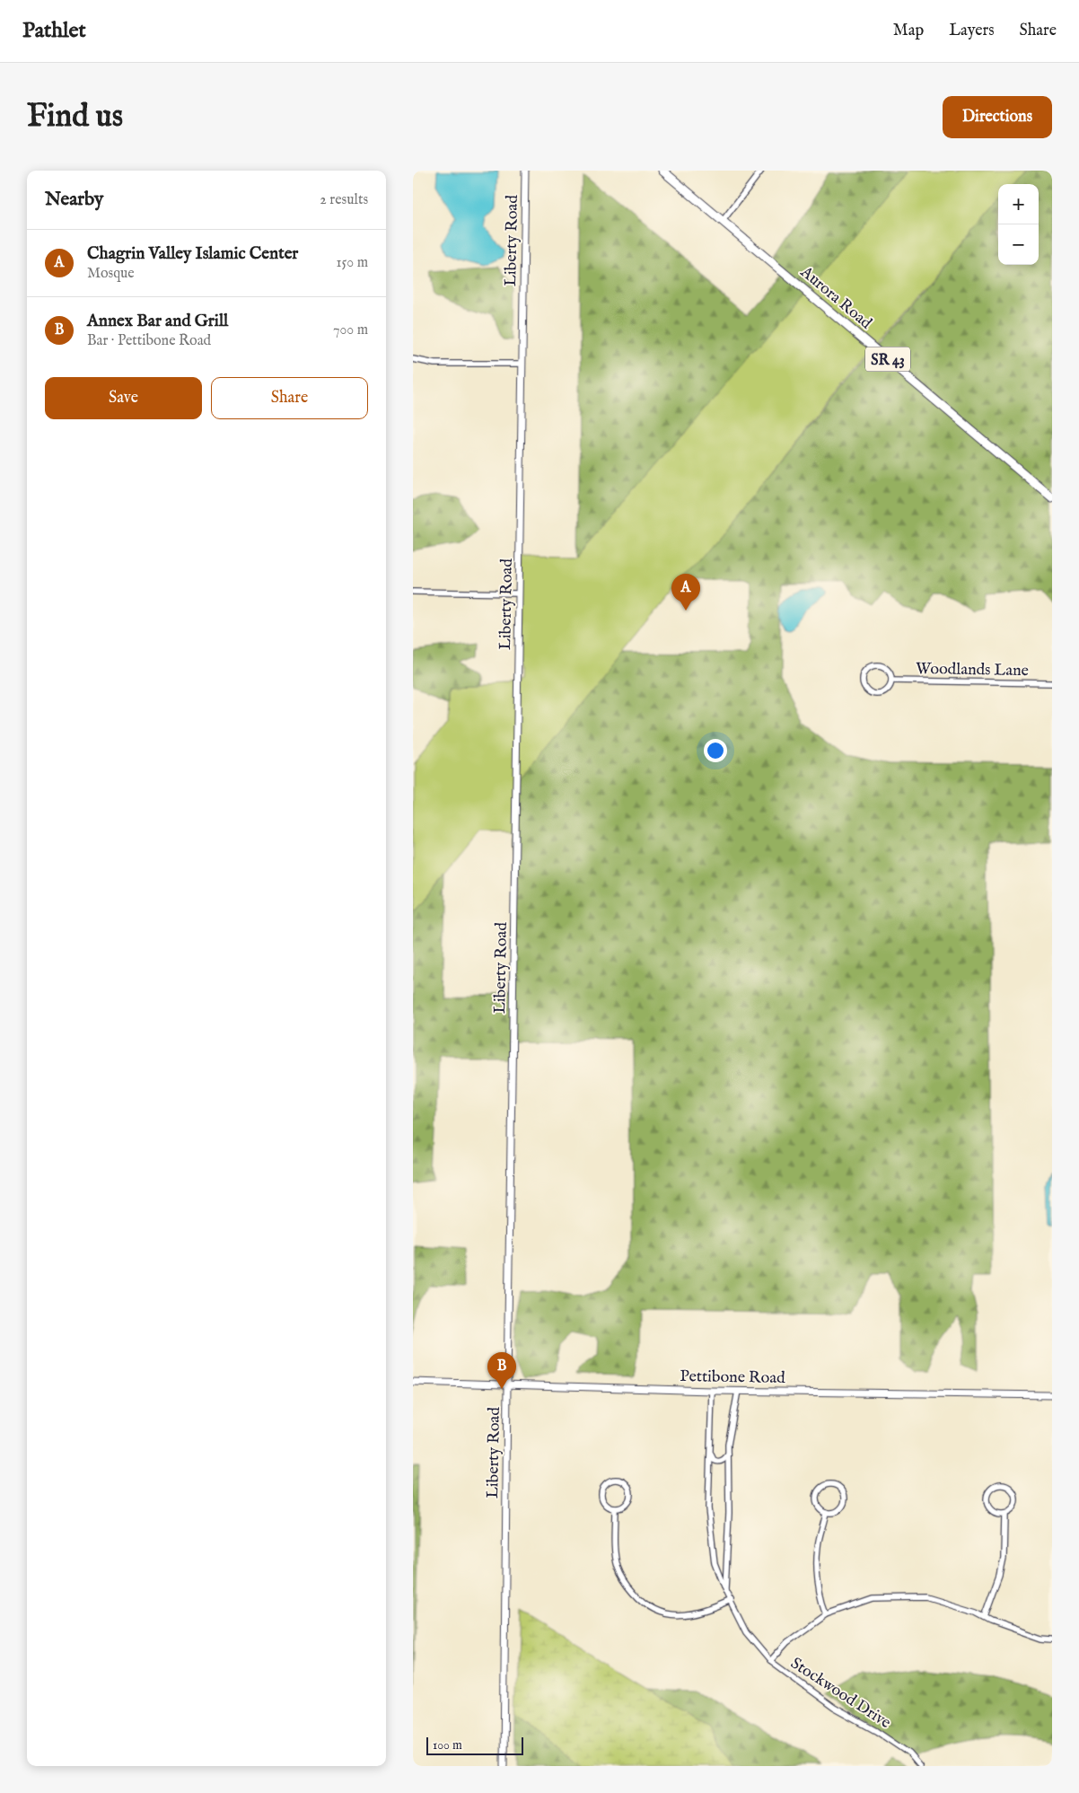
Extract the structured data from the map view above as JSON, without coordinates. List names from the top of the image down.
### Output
{
  "streets": {
    "main road": ["Aurora Road", "SR 43"],
    "street": [
      "Liberty Road",
      "Woodlands Lane",
      "Pettibone Road",
      "Stockwood Drive"
    ]
  },
  "crossings": [
    ["Liberty Road", "Pettibone Road"],
    ["Pettibone Road", "Stockwood Drive"]
  ],
  "scale_bar": "100 m",
  "page": {
    "header": "Pathlet",
    "nav": ["Map", "Layers", "Share"],
    "buttons": [
      "Directions",
      ["Save", "Share"]
    ],
    "title": "Find us",
    "heading": ["Nearby", "2 results"],
    "map_buttons": ["+", "−"],
    "list": [
      {
        "mark": "A",
        "name": "Chagrin Valley Islamic Center",
        "note": "Mosque",
        "value": "150 m"
      },
      {
        "mark": "B",
        "name": "Annex Bar and Grill",
        "note": "Bar · Pettibone Road",
        "value": "700 m"
      }
    ],
    "pins": ["A", "B"],
    "scale": "100 m"
  }
}
